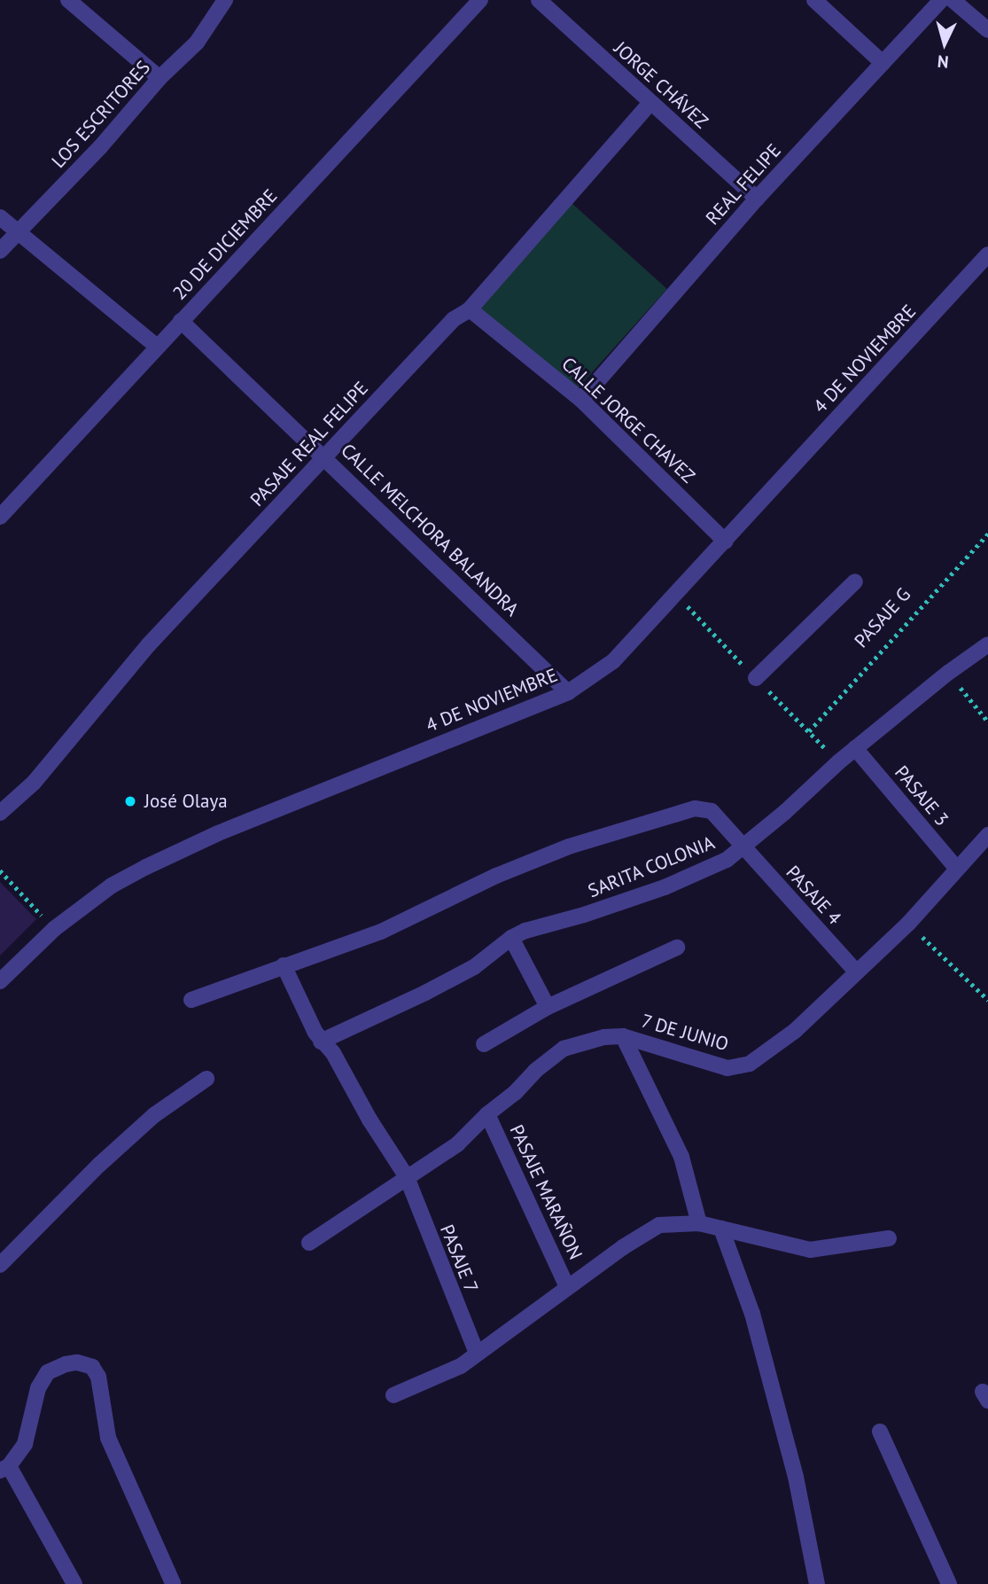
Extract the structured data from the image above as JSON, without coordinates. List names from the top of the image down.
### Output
{
  "streets": {
    "street": [
      "JORGE CHÁVEZ",
      "LOS ESCRITORES",
      "REAL FELIPE",
      "20 DE DICIEMBRE",
      "4 DE NOVIEMBRE",
      "CALLE JORGE CHAVEZ",
      "PASAJE REAL FELIPE",
      "CALLE MELCHORA BALANDRA",
      "PASAJE 3",
      "SARITA COLONIA",
      "PASAJE 4",
      "7 DE JUNIO",
      "PASAJE MARAÑON",
      "PASAJE 7"
    ],
    "path": ["PASAJE G"]
  },
  "crossings": [
    ["JORGE CHÁVEZ", "REAL FELIPE"],
    ["JORGE CHÁVEZ", "PASAJE REAL FELIPE"],
    ["REAL FELIPE", "CALLE JORGE CHAVEZ"],
    ["20 DE DICIEMBRE", "CALLE MELCHORA BALANDRA"],
    ["4 DE NOVIEMBRE", "CALLE JORGE CHAVEZ"],
    ["4 DE NOVIEMBRE", "CALLE MELCHORA BALANDRA"],
    ["CALLE JORGE CHAVEZ", "PASAJE REAL FELIPE"],
    ["PASAJE REAL FELIPE", "CALLE MELCHORA BALANDRA"],
    ["PASAJE 3", "SARITA COLONIA"],
    ["PASAJE 3", "7 DE JUNIO"],
    ["SARITA COLONIA", "PASAJE 4"],
    ["SARITA COLONIA", "PASAJE 7"],
    ["PASAJE 4", "7 DE JUNIO"],
    ["PASAJE 4", "PASAJE 7"],
    ["7 DE JUNIO", "PASAJE MARAÑON"],
    ["7 DE JUNIO", "PASAJE 7"]
  ],
  "places": ["José Olaya"],
  "north": "bottom"
}
